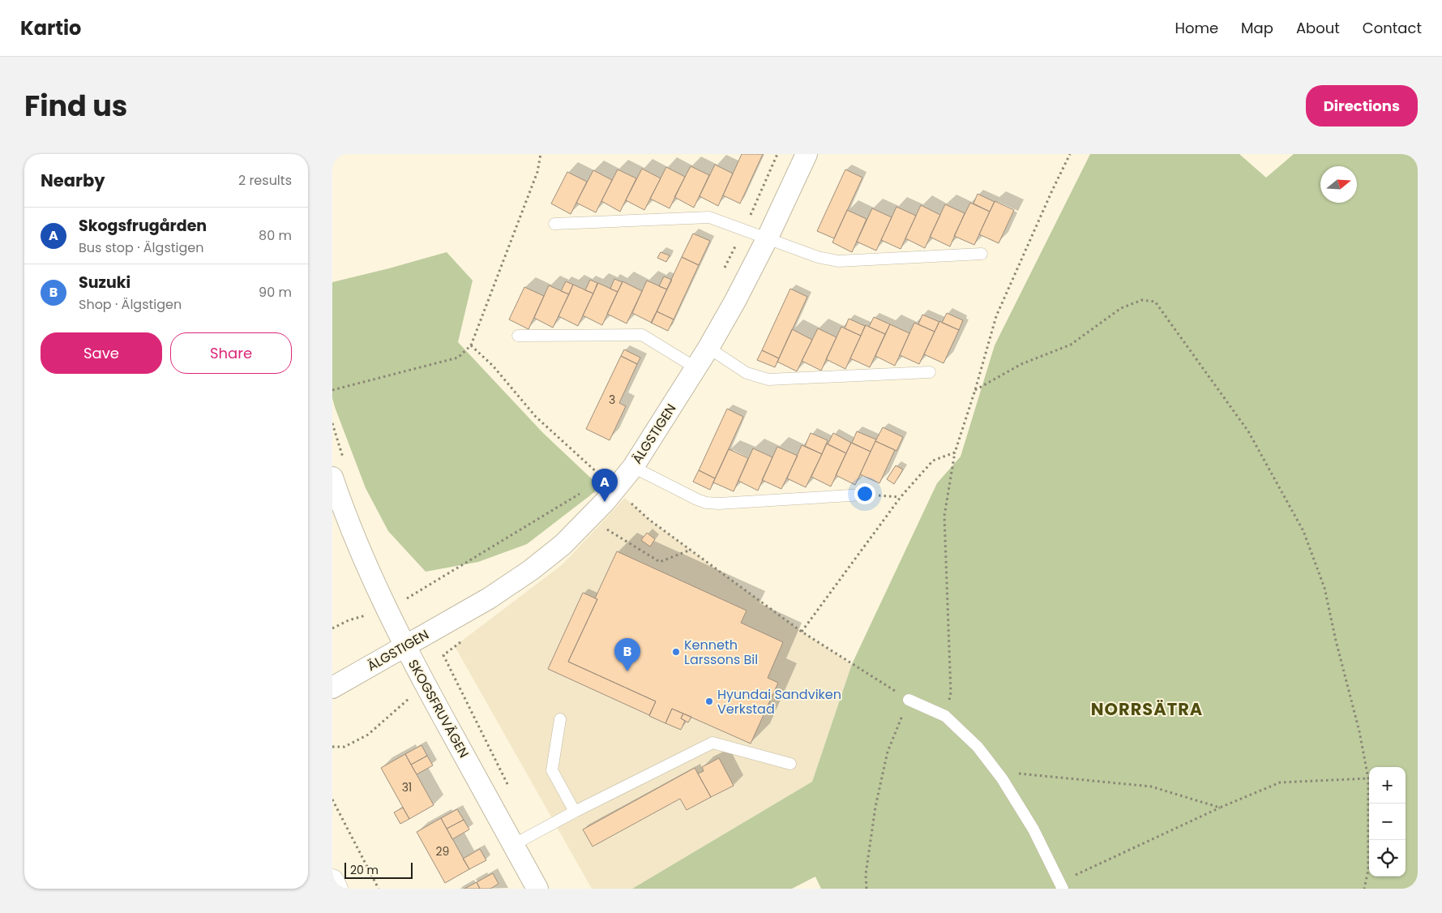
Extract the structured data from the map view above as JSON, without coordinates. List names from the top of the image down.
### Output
{
  "streets": {
    "street": ["ÄLGSTIGEN", "SKOGSFRUVÄGEN"]
  },
  "crossings": [
    ["ÄLGSTIGEN", "SKOGSFRUVÄGEN"]
  ],
  "districts": ["NORRSÄTRA"],
  "places": ["Kenneth Larssons Bil", "Hyundai Sandviken Verkstad"],
  "house_numbers": ["3", "31", "29"],
  "scale_bar": "20 m",
  "north": "right",
  "page": {
    "header": "Kartio",
    "nav": [
      "Home",
      "Map",
      "About",
      "Contact"
    ],
    "title": "Find us",
    "buttons": [
      "Directions",
      ["Save", "Share"]
    ],
    "heading": ["Nearby", "2 results"],
    "list": [
      {
        "mark": "A",
        "name": "Skogsfrugården",
        "note": "Bus stop · Älgstigen",
        "value": "80 m"
      },
      {
        "mark": "B",
        "name": "Suzuki",
        "note": "Shop · Älgstigen",
        "value": "90 m"
      }
    ],
    "pins": ["A", "B"],
    "map_buttons": ["+", "−"],
    "scale": "20 m"
  }
}
